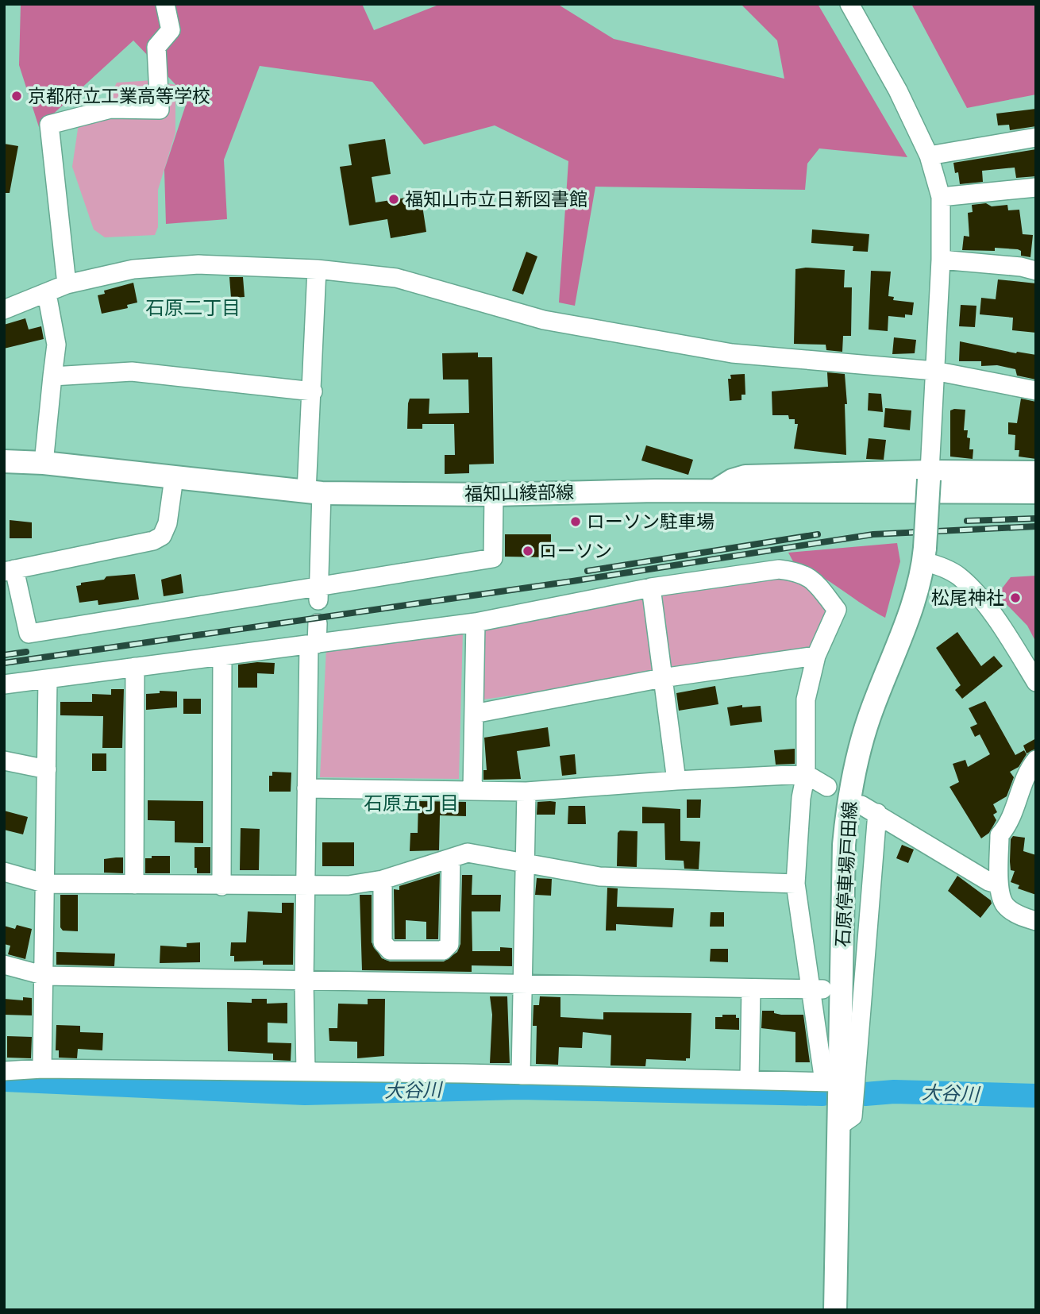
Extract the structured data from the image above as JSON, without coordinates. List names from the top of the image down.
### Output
{
  "streets": {
    "main road": ["福知山綾部線", "石原停車場戸田線"]
  },
  "districts": ["石原二丁目", "石原五丁目"],
  "water": ["大谷川"],
  "places": [
    "京都府立工業高等学校",
    "福知山市立日新図書館",
    "ローソン駐車場",
    "ローソン",
    "松尾神社"
  ]
}
